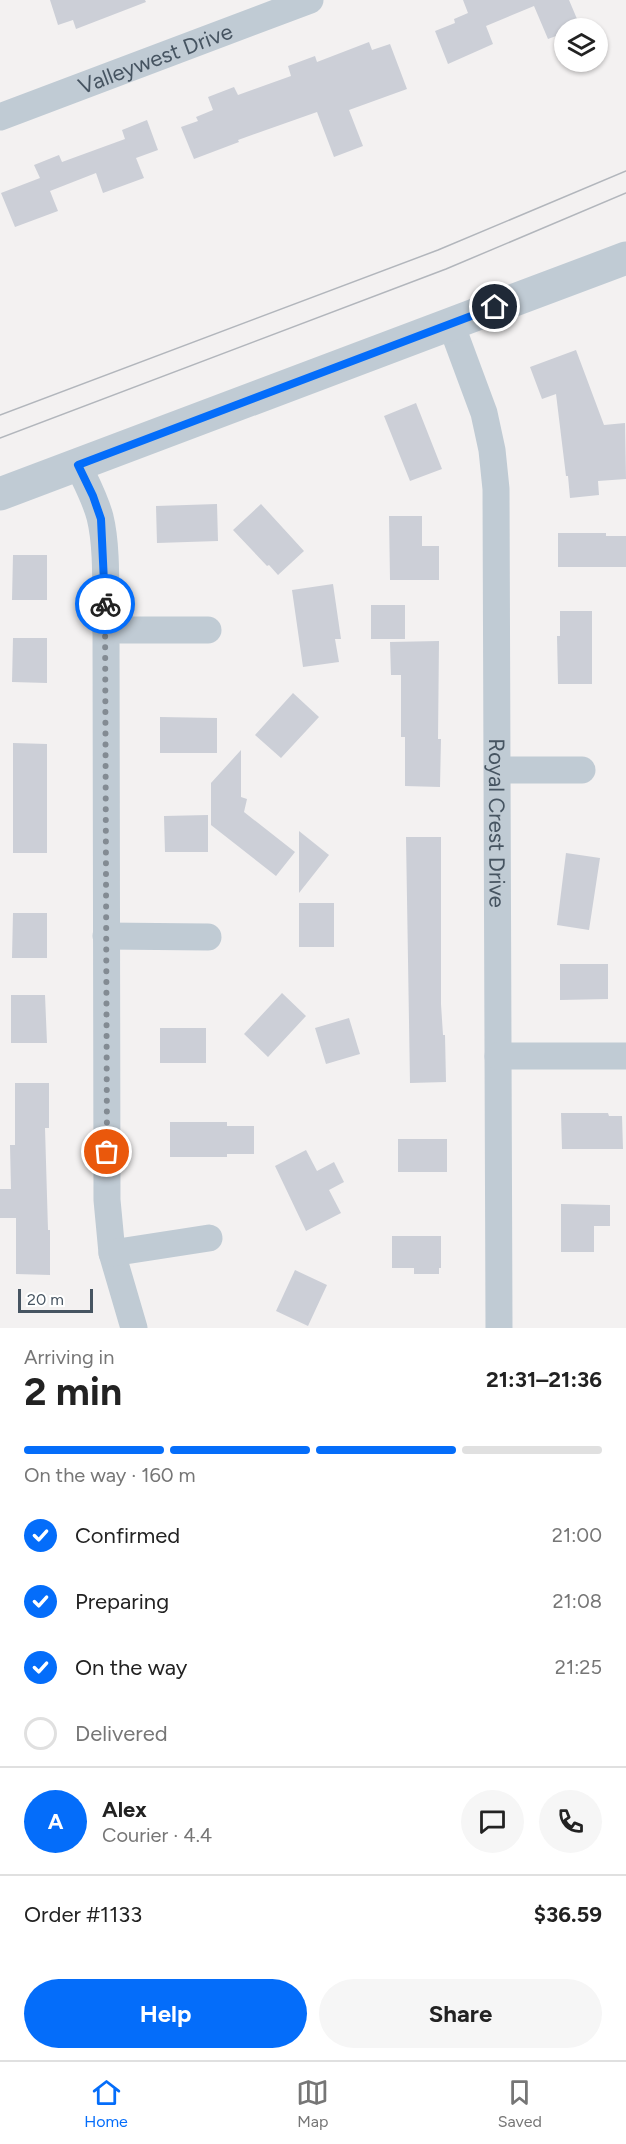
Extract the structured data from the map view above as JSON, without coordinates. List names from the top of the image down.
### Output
{
  "streets": {
    "street": ["Valleywest Drive", "Royal Crest Drive"]
  },
  "scale_bar": "20 m",
  "page": {
    "scale": "20 m",
    "heading": ["2 min", "Arriving in", "21:31–21:36"],
    "panel": [
      "Alex",
      "Courier · 4.4",
      "Order #1133",
      "$36.59"
    ],
    "bar": "On the way · 160 m",
    "list": [
      ["Confirmed", "21:00"],
      ["Preparing", "21:08"],
      ["On the way", "21:25"],
      "Delivered"
    ],
    "round": "A",
    "buttons": ["Help", "Share"],
    "tabs": ["Home", "Map", "Saved"]
  }
}
